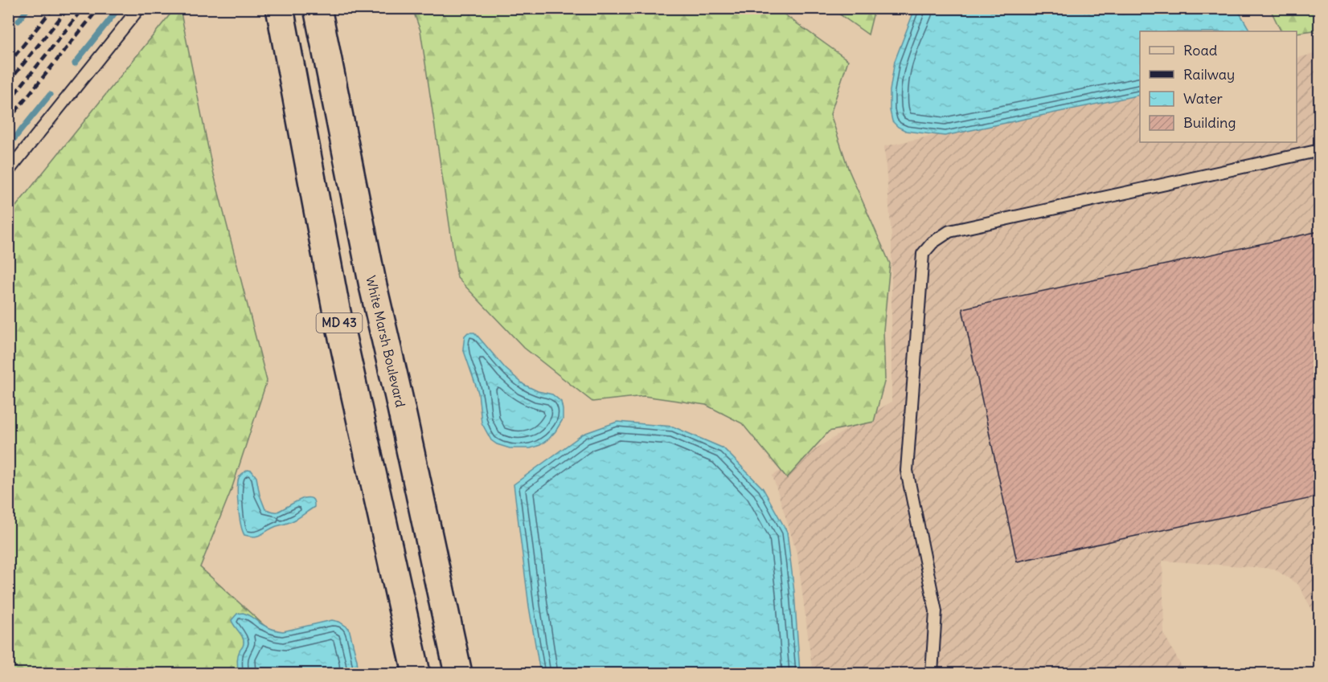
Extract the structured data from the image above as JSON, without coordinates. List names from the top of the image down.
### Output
{
  "streets": {
    "main road": ["MD 43", "White Marsh Boulevard"]
  },
  "legend": [
    "Road",
    "Railway",
    "Water",
    "Building"
  ]
}
